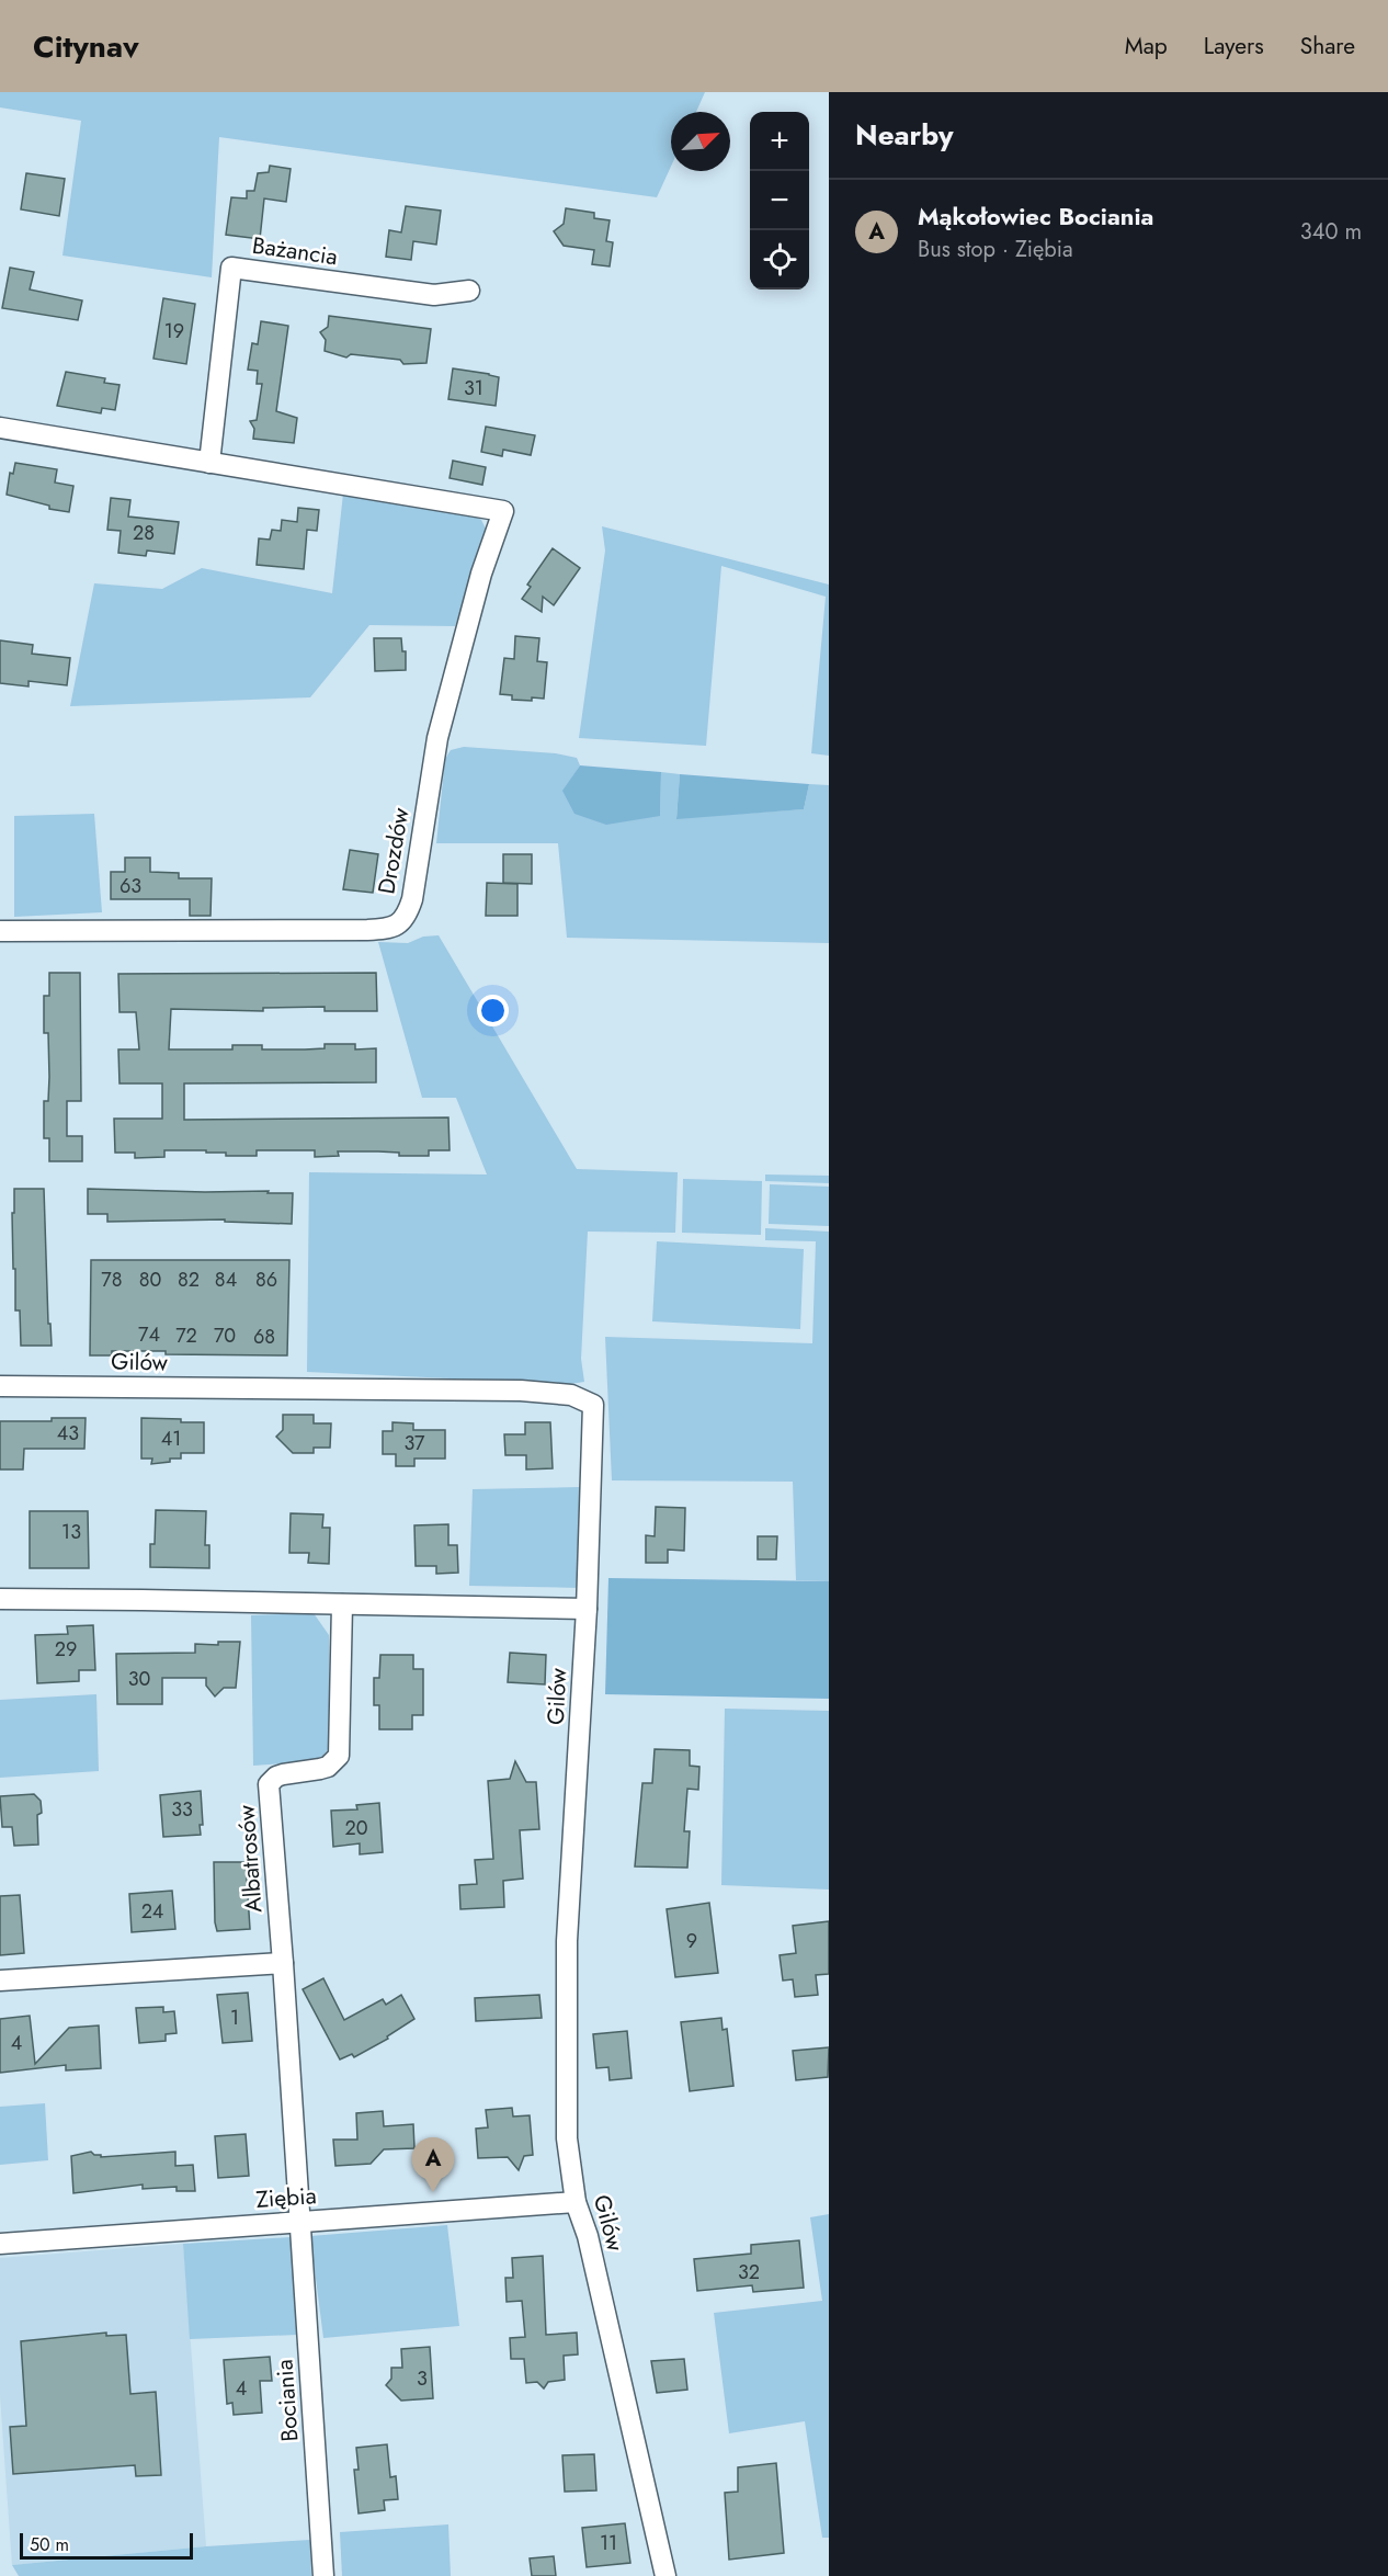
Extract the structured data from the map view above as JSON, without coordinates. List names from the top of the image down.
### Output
{
  "streets": {
    "street": [
      "Bażancia",
      "Drozdów",
      "Gilów",
      "Albatrosów",
      "Ziębia",
      "Bociania"
    ]
  },
  "crossings": [
    ["Bażancia", "Drozdów"],
    ["Gilów", "Ziębia"],
    ["Albatrosów", "Ziębia"],
    ["Albatrosów", "Bociania"],
    ["Ziębia", "Bociania"]
  ],
  "house_numbers": [
    "19",
    "31",
    "28",
    "63",
    "78",
    "80",
    "82",
    "84",
    "86",
    "74",
    "72",
    "70",
    "68",
    "43",
    "41",
    "37",
    "13",
    "29",
    "30",
    "33",
    "20",
    "24",
    "9",
    "1",
    "4",
    "32",
    "3",
    "4",
    "11"
  ],
  "scale_bar": "50 m",
  "north": "top right",
  "page": {
    "header": "Citynav",
    "nav": ["Map", "Layers", "Share"],
    "heading": "Nearby",
    "map_buttons": ["+", "−"],
    "list": [
      {
        "mark": "A",
        "name": "Mąkołowiec Bociania",
        "note": "Bus stop · Ziębia",
        "value": "340 m"
      }
    ],
    "pins": "A",
    "scale": "50 m"
  }
}
